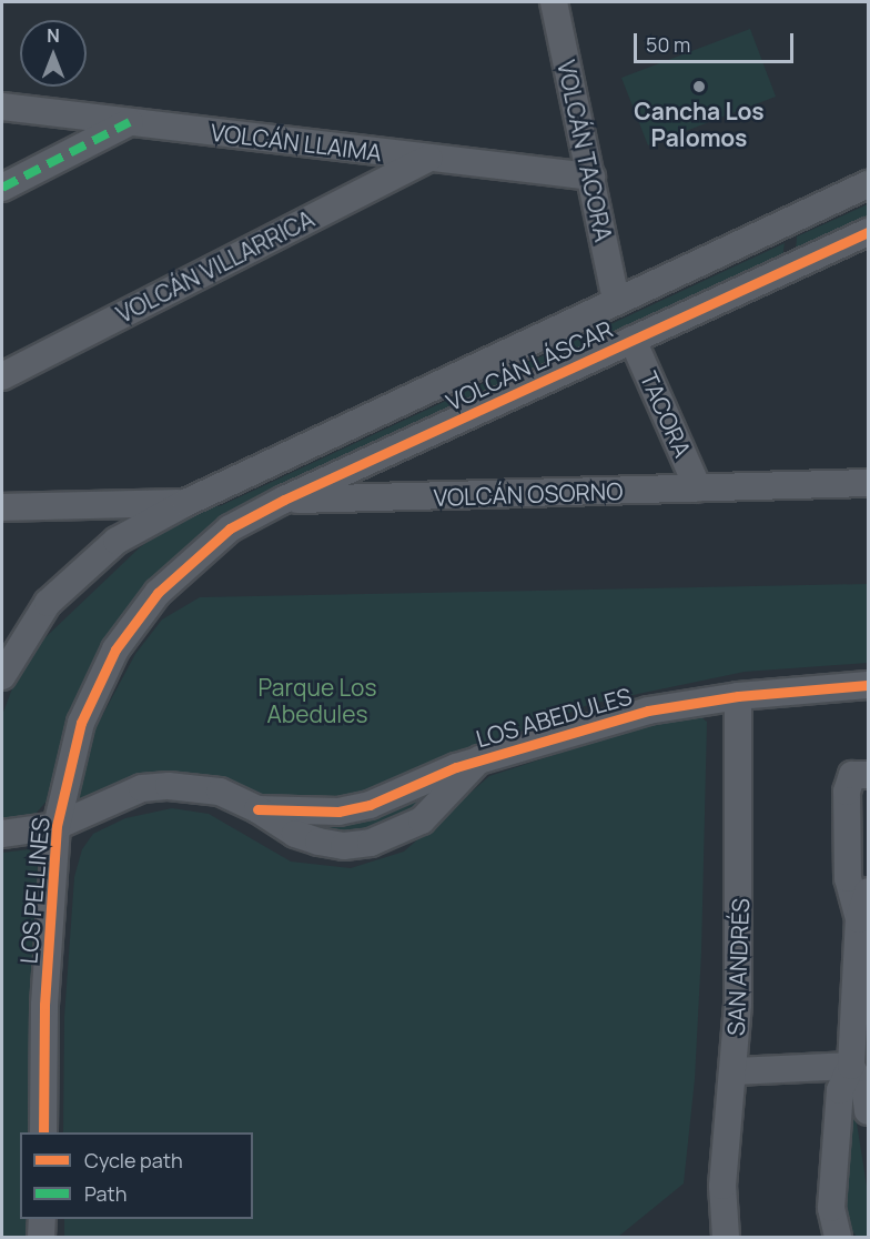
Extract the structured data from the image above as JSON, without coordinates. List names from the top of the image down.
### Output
{
  "streets": {
    "street": [
      "VOLCÁN LLAIMA",
      "VOLCÁN TACORA",
      "VOLCÁN VILLARRICA",
      "VOLCÁN LÁSCAR",
      "TACORA",
      "VOLCÁN OSORNO",
      "LOS ABEDULES",
      "LOS PELLINES",
      "SAN ANDRÉS"
    ]
  },
  "crossings": [
    ["VOLCÁN LLAIMA", "VOLCÁN TACORA"],
    ["VOLCÁN LLAIMA", "VOLCÁN VILLARRICA"],
    ["VOLCÁN TACORA", "VOLCÁN LÁSCAR"],
    ["VOLCÁN LÁSCAR", "TACORA"],
    ["VOLCÁN LÁSCAR", "VOLCÁN OSORNO"],
    ["VOLCÁN LÁSCAR", "LOS PELLINES"],
    ["TACORA", "VOLCÁN OSORNO"],
    ["VOLCÁN OSORNO", "LOS PELLINES"],
    ["LOS ABEDULES", "LOS PELLINES"],
    ["LOS ABEDULES", "SAN ANDRÉS"]
  ],
  "parks": ["Parque Los Abedules"],
  "places": ["Cancha Los Palomos"],
  "legend": ["Cycle path", "Path"],
  "scale_bar": "50 m",
  "north": "top"
}
